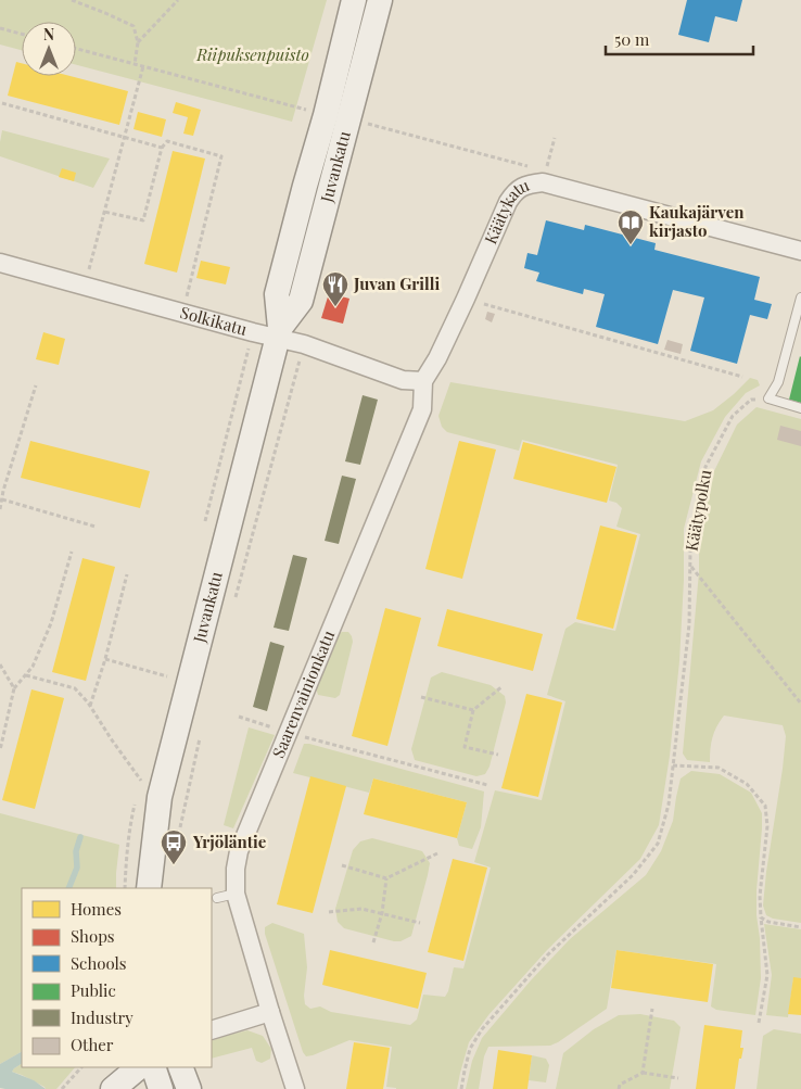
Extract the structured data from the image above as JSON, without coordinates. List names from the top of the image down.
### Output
{
  "streets": {
    "main road": ["Juvankatu"],
    "street": ["Käätykatu", "Solkikatu", "Saarenvainionkatu"],
    "path": ["Käätypolku"]
  },
  "crossings": [
    ["Juvankatu", "Solkikatu"],
    ["Käätykatu", "Solkikatu"],
    ["Käätykatu", "Saarenvainionkatu"],
    ["Solkikatu", "Saarenvainionkatu"]
  ],
  "parks": ["Riipuksenpuisto"],
  "places": {
    "library": ["Kaukajärven kirjasto"],
    "restaurant": ["Juvan Grilli"],
    "bus stop": ["Yrjöläntie"]
  },
  "legend": [
    "Homes",
    "Shops",
    "Schools",
    "Public",
    "Industry",
    "Other"
  ],
  "scale_bar": "50 m",
  "north": "top"
}
